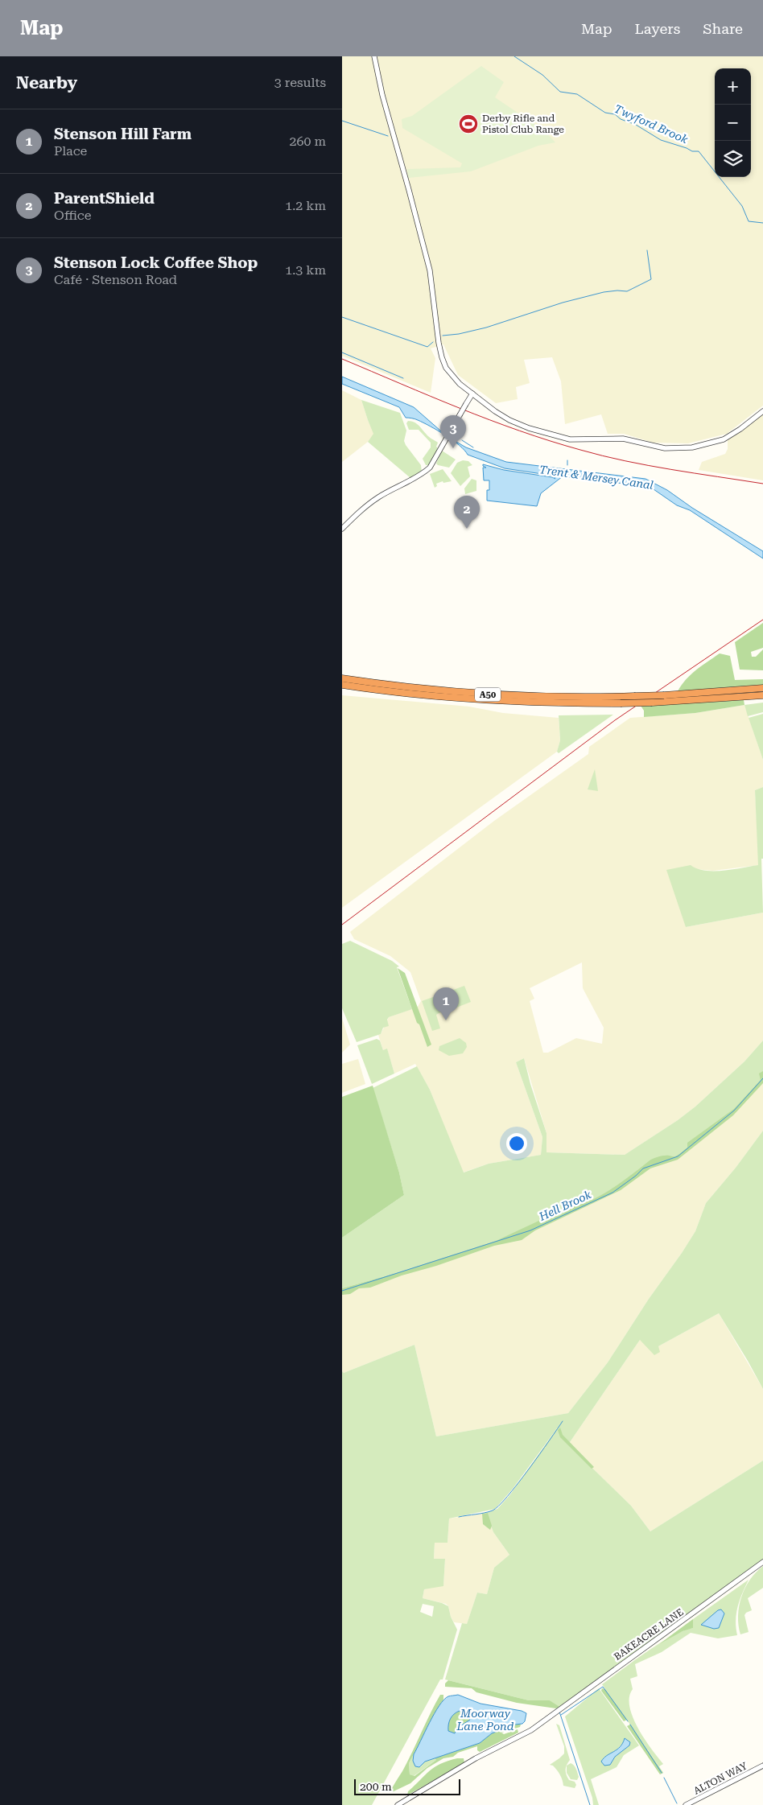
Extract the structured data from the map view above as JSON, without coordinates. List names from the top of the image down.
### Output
{
  "streets": {
    "highway": ["A50"],
    "street": ["BAKEACRE LANE", "ALTON WAY"]
  },
  "water": [
    "Twyford Brook",
    "Trent & Mersey Canal",
    "Hell Brook",
    "Moorway Lane Pond"
  ],
  "places": {
    "sports": ["Derby Rifle and Pistol Club Range"]
  },
  "scale_bar": "200 m",
  "page": {
    "header": "Map",
    "nav": ["Map", "Layers", "Share"],
    "heading": ["Nearby", "3 results"],
    "map_buttons": ["+", "−"],
    "list": [
      {
        "mark": "1",
        "name": "Stenson Hill Farm",
        "note": "Place",
        "value": "260 m"
      },
      {
        "mark": "2",
        "name": "ParentShield",
        "note": "Office",
        "value": "1.2 km"
      },
      {
        "mark": "3",
        "name": "Stenson Lock Coffee Shop",
        "note": "Café · Stenson Road",
        "value": "1.3 km"
      }
    ],
    "pins": ["3", "2", "1"],
    "scale": "200 m"
  }
}
